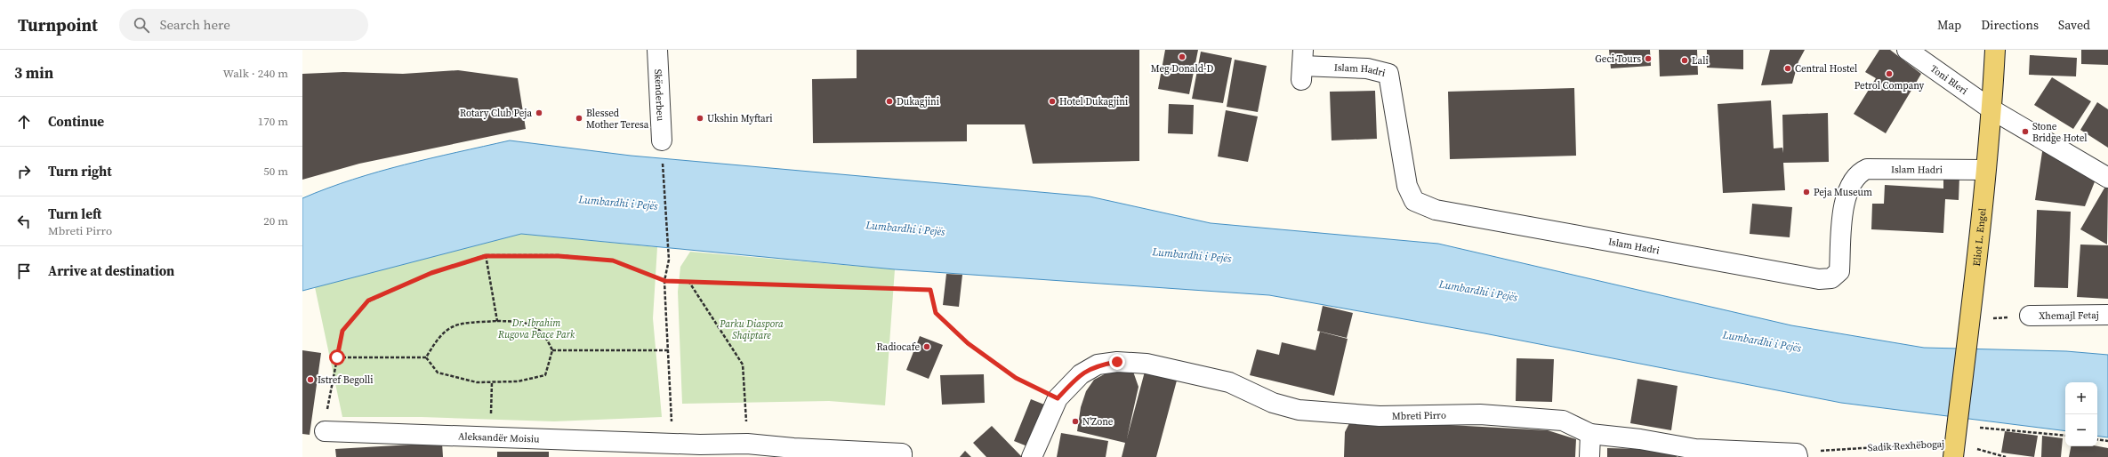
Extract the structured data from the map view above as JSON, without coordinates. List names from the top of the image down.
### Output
{
  "streets": {
    "main road": ["Eliot L. Engel"],
    "street": [
      "Islam Hadri",
      "Toni Bleri",
      "Skënderbeu",
      "Xhemajl Fetaj",
      "Mbreti Pirro",
      "Aleksandër Moisiu"
    ],
    "path": ["Sadik Rexhëbogaj"]
  },
  "crossings": [
    ["Islam Hadri", "Eliot L. Engel"],
    ["Toni Bleri", "Eliot L. Engel"],
    ["Eliot L. Engel", "Sadik Rexhëbogaj"],
    ["Mbreti Pirro", "Sadik Rexhëbogaj"]
  ],
  "water": ["Lumbardhi i Pejës"],
  "parks": ["Dr. Ibrahim Rugova Peace Park", "Parku Diaspora Shqiptare"],
  "places": [
    "Meg Donald-D",
    "Geci Tours",
    "Lali",
    "Central Hostel",
    "Petrol Company",
    "Dukagjini",
    "Hotel Dukagjini",
    "Rotary Club Peja",
    "Blessed Mother Teresa",
    "Ukshin Myftari",
    "Stone Bridge Hotel",
    "Peja Museum",
    "Radiocafe",
    "Istref Begolli",
    "N'Zone"
  ],
  "page": {
    "header": "Turnpoint",
    "search": "Search here",
    "nav": ["Map", "Directions", "Saved"],
    "heading": ["3 min", "Walk · 240 m"],
    "list": [
      ["Continue", "170 m"],
      ["Turn right", "50 m"],
      ["Turn left", "Mbreti Pirro", "20 m"],
      "Arrive at destination"
    ],
    "map_buttons": ["+", "−"]
  }
}
